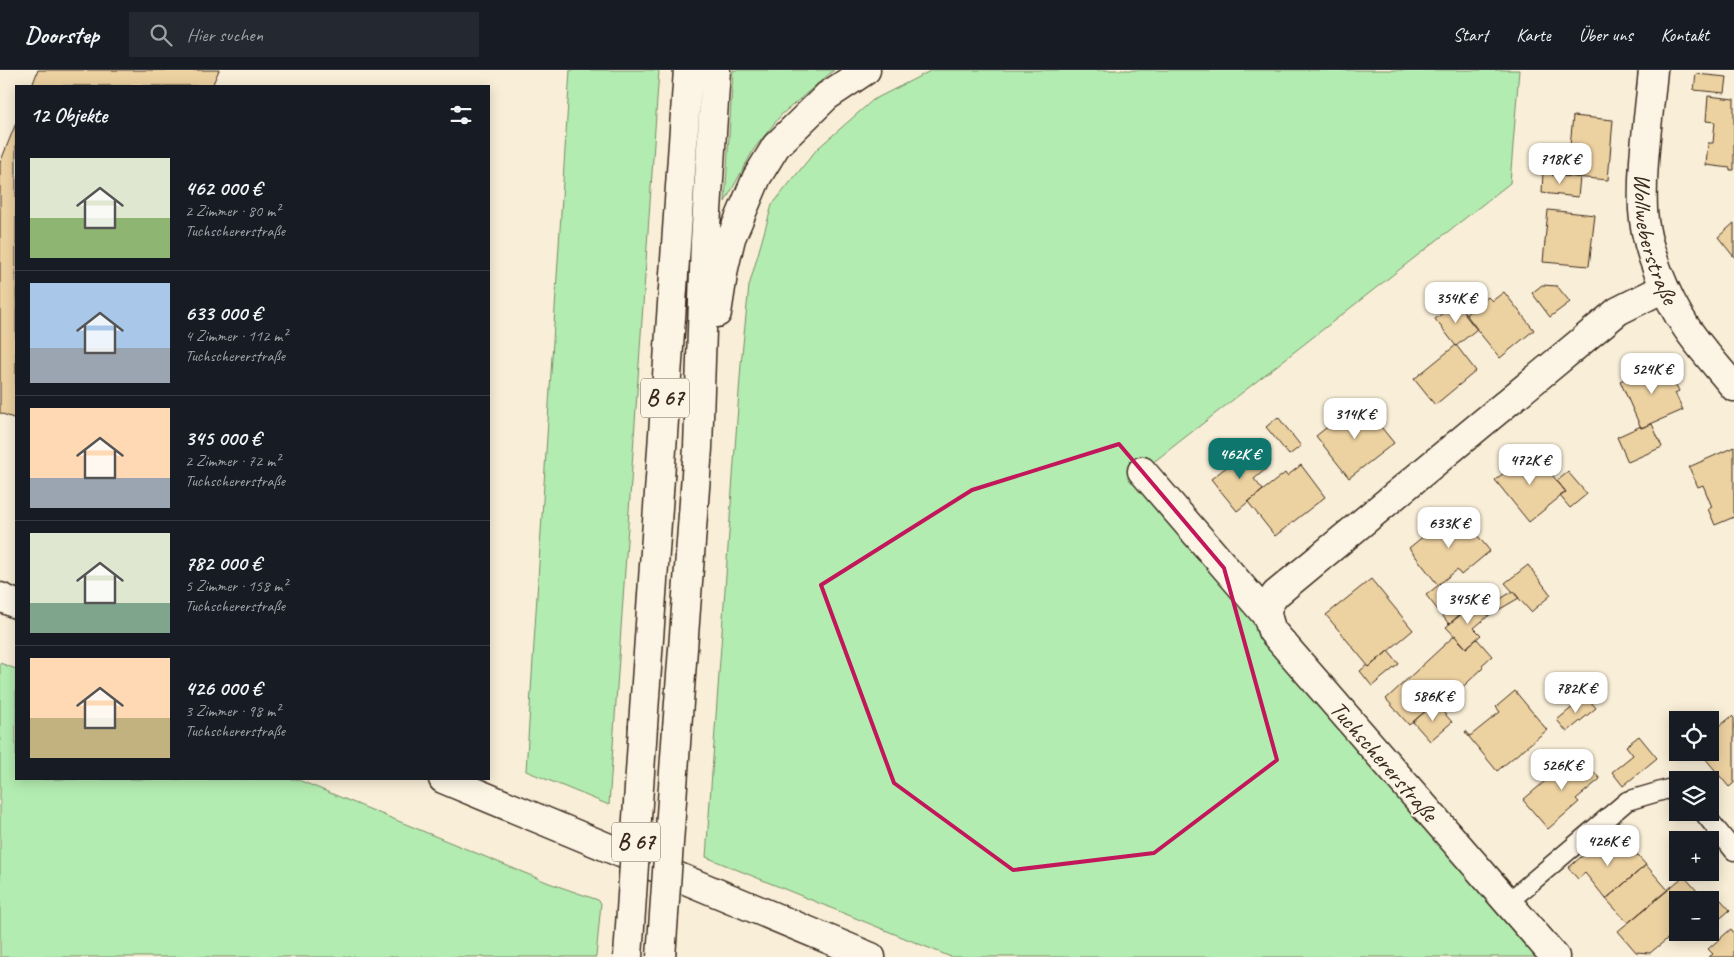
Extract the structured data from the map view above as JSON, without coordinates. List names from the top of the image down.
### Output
{
  "streets": {
    "main road": ["Wollweberstraße", "B 67", "Tuchschererstraße"]
  },
  "page": {
    "header": "Doorstep",
    "search": "Hier suchen",
    "nav": [
      "Start",
      "Karte",
      "Über uns",
      "Kontakt"
    ],
    "heading": "12 Objekte",
    "price": [
      "718K €",
      "354K €",
      "524K €",
      "314K €",
      "462K €",
      "472K €",
      "633K €",
      "345K €",
      "782K €",
      "586K €",
      "526K €",
      "426K €"
    ],
    "list": [
      {
        "name": "462 000 €",
        "note": "2 Zimmer · 80 m² · Tuchschererstraße"
      },
      {
        "name": "633 000 €",
        "note": "4 Zimmer · 112 m² · Tuchschererstraße"
      },
      {
        "name": "345 000 €",
        "note": "2 Zimmer · 72 m² · Tuchschererstraße"
      },
      {
        "name": "782 000 €",
        "note": "5 Zimmer · 158 m² · Tuchschererstraße"
      },
      {
        "name": "426 000 €",
        "note": "3 Zimmer · 98 m² · Tuchschererstraße"
      }
    ],
    "map_buttons": ["+", "−"]
  }
}
